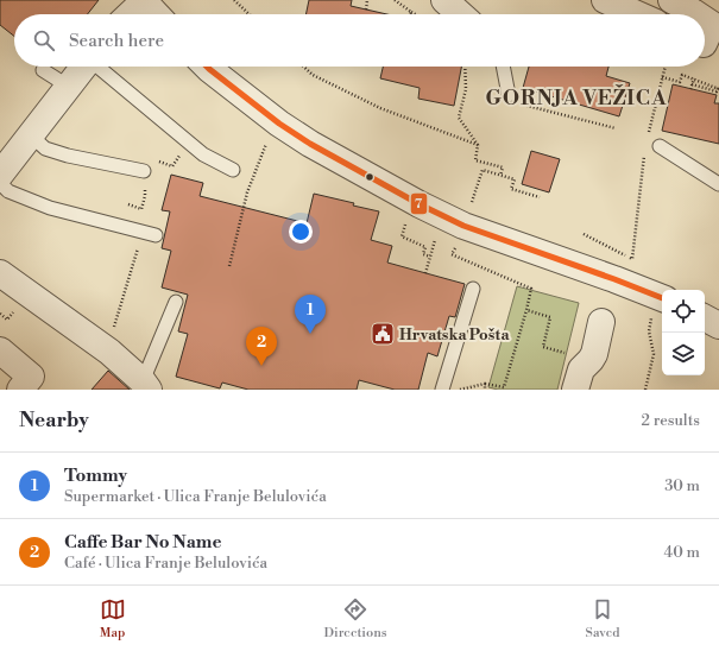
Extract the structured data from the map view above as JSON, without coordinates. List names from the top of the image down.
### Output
{
  "districts": ["GORNJA VEŽICA"],
  "places": {
    "public building": ["Hrvatska Pošta"]
  },
  "lines": ["transit line 7"],
  "page": {
    "search": "Search here",
    "pins": ["1", "2"],
    "heading": ["Nearby", "2 results"],
    "list": [
      {
        "mark": "1",
        "name": "Tommy",
        "note": "Supermarket · Ulica Franje Belulovića",
        "value": "30 m"
      },
      {
        "mark": "2",
        "name": "Caffe Bar No Name",
        "note": "Café · Ulica Franje Belulovića",
        "value": "40 m"
      }
    ],
    "nav": ["Map", "Directions", "Saved"]
  }
}
